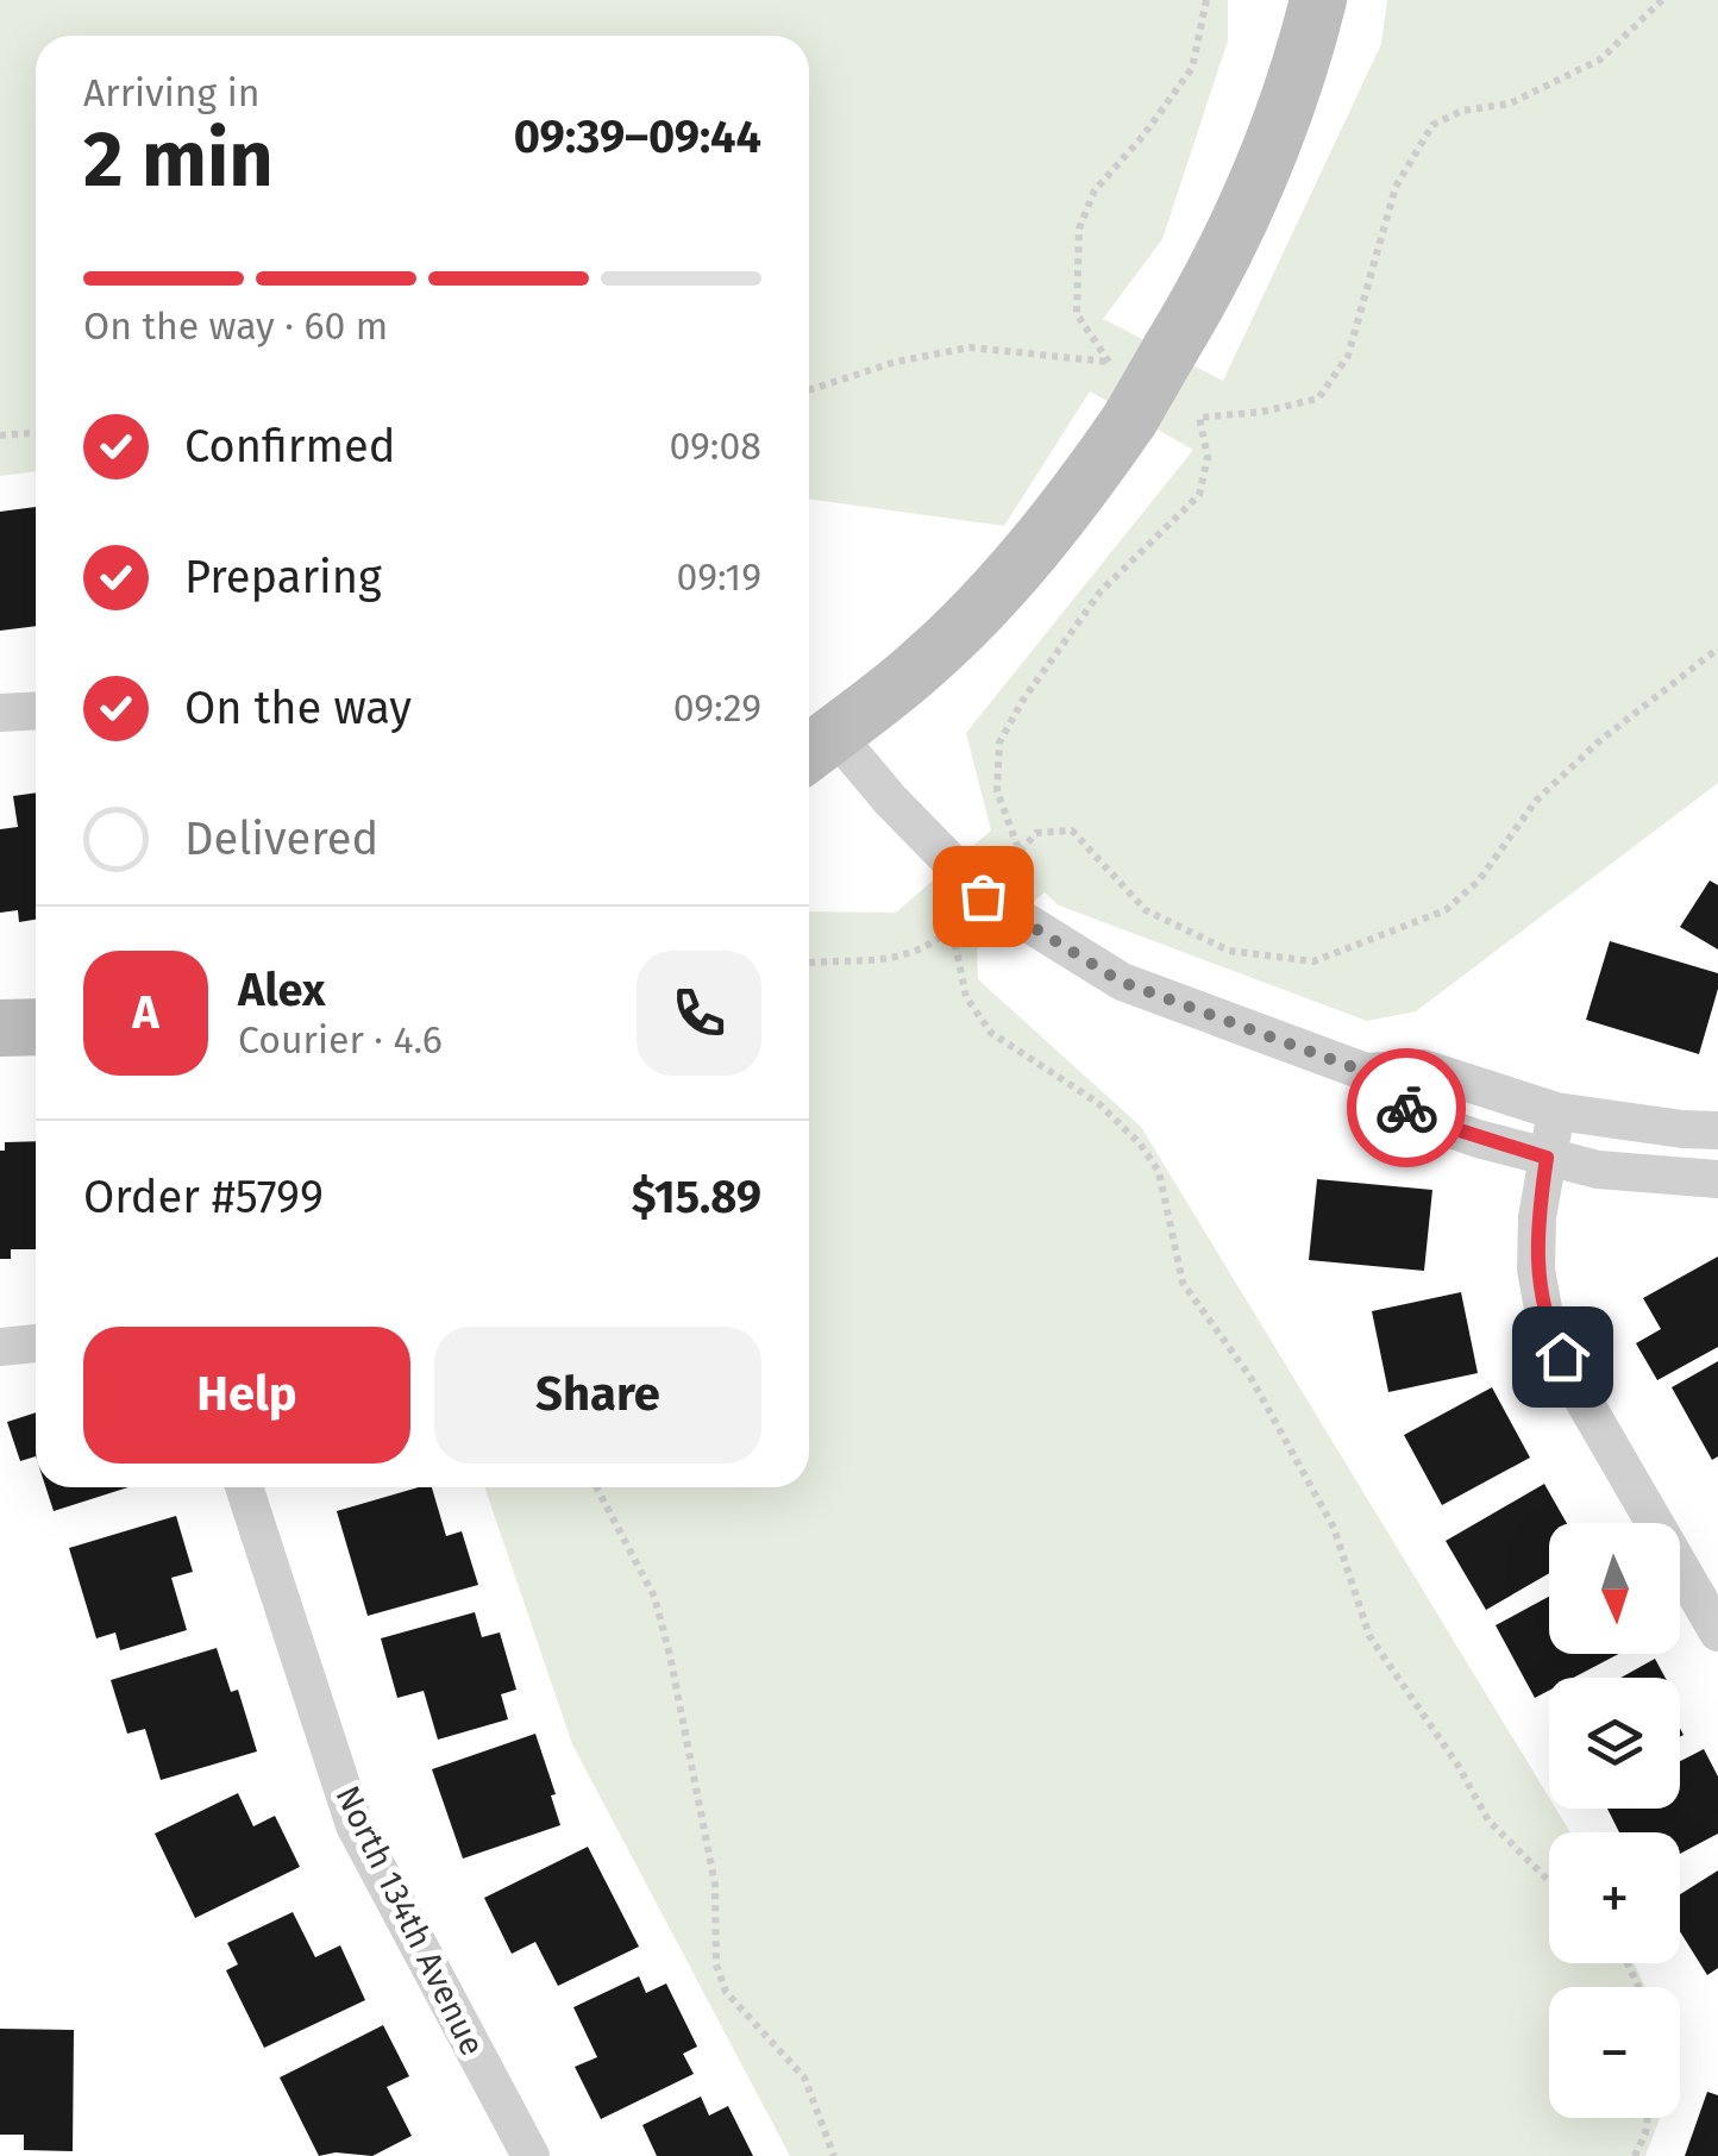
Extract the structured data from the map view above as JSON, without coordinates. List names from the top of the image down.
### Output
{
  "streets": {
    "street": ["North 134th Avenue"]
  },
  "north": "bottom",
  "page": {
    "heading": ["2 min", "Arriving in", "09:39–09:44"],
    "panel": [
      "Alex",
      "Courier · 4.6",
      "Order #5799",
      "$15.89"
    ],
    "bar": "On the way · 60 m",
    "list": [
      ["Confirmed", "09:08"],
      ["Preparing", "09:19"],
      ["On the way", "09:29"],
      "Delivered"
    ],
    "round": "A",
    "buttons": ["Help", "Share"],
    "map_buttons": ["+", "−"]
  }
}
